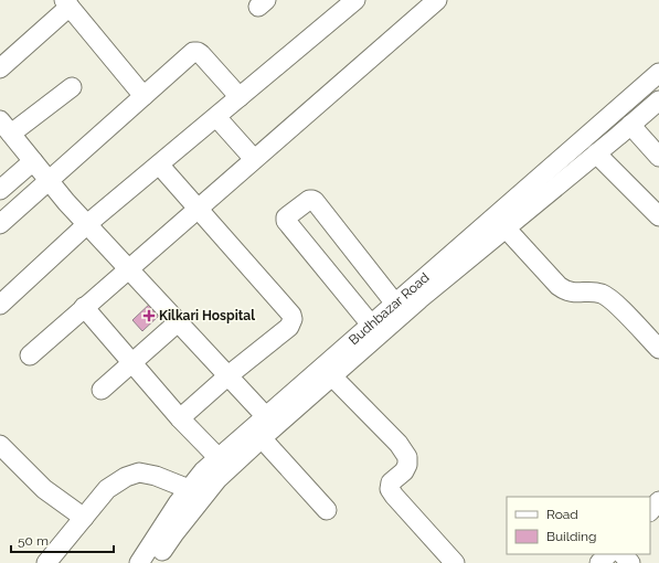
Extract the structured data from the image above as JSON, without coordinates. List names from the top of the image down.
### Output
{
  "streets": {
    "street": ["Budhbazar Road"]
  },
  "places": {
    "health": ["Kilkari Hospital"]
  },
  "legend": ["Road", "Building"],
  "scale_bar": "50 m"
}
